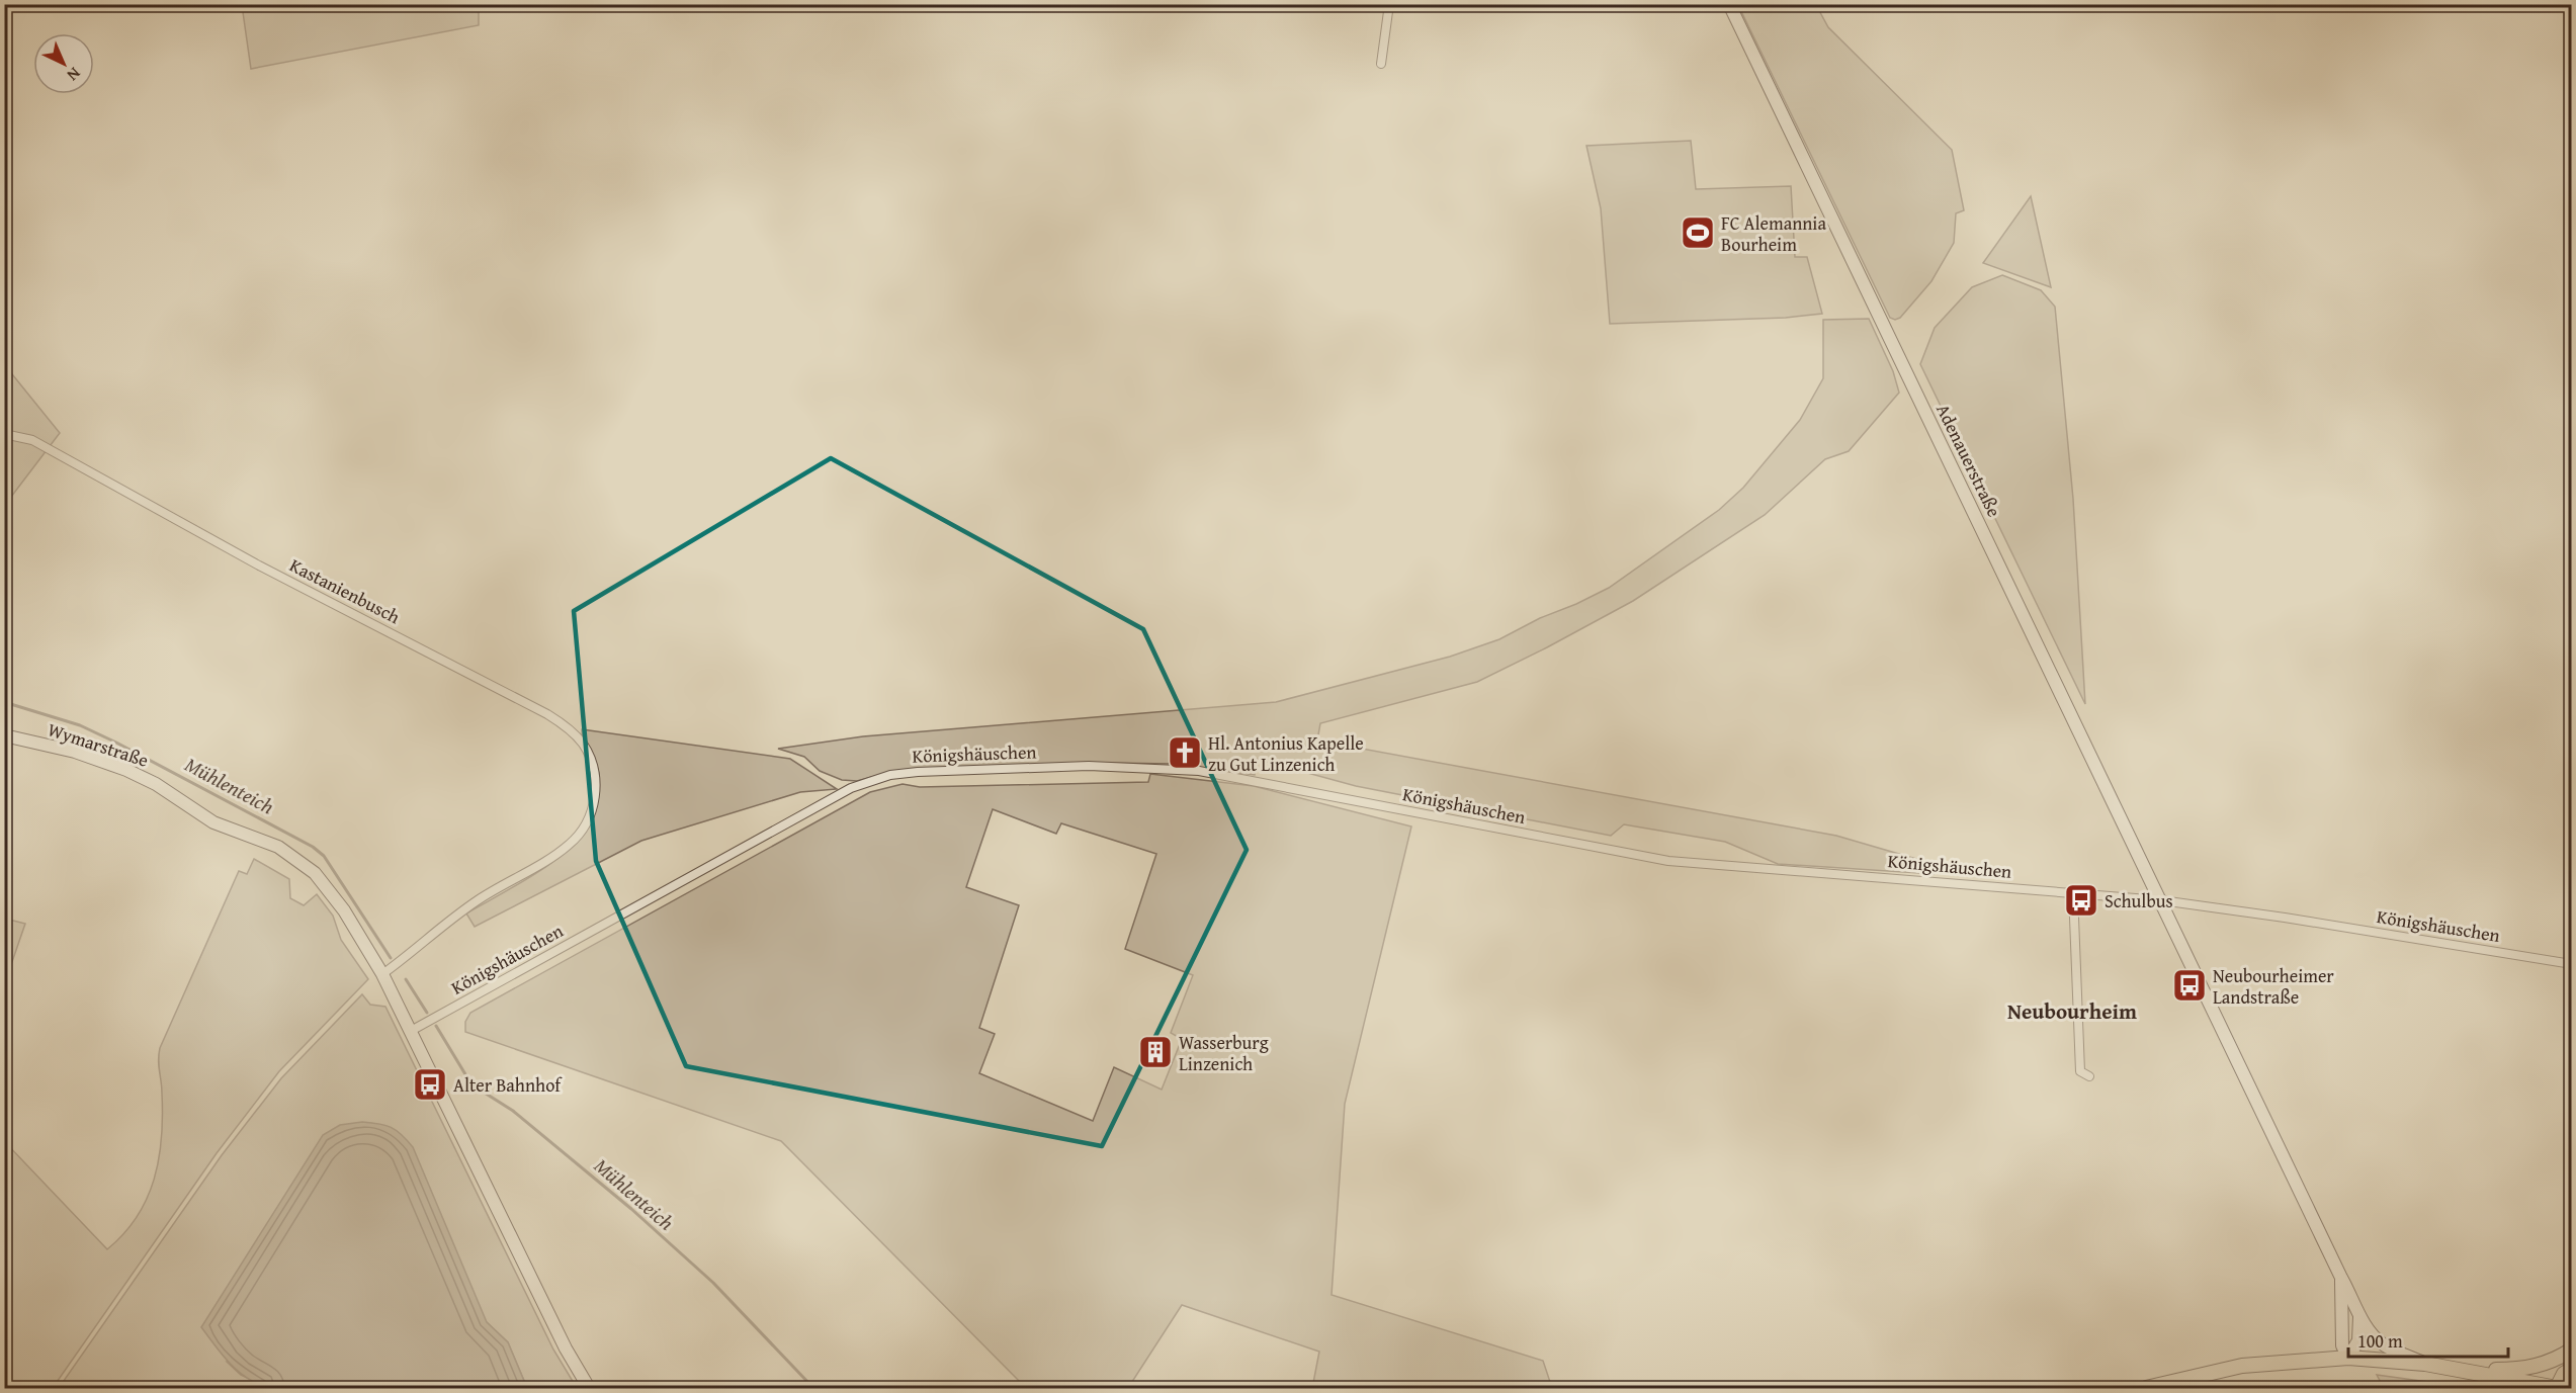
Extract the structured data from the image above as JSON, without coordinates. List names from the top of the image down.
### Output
{
  "streets": {
    "street": [
      "Adenauerstraße",
      "Kastanienbusch",
      "Wymarstraße",
      "Königshäuschen"
    ]
  },
  "crossings": [
    ["Adenauerstraße", "Königshäuschen"],
    ["Kastanienbusch", "Wymarstraße"],
    ["Wymarstraße", "Königshäuschen"]
  ],
  "districts": ["Neubourheim"],
  "water": ["Mühlenteich"],
  "places": {
    "sports": ["FC Alemannia Bourheim"],
    "church": ["Hl. Antonius Kapelle zu Gut Linzenich"],
    "bus stop": ["Schulbus", "Neubourheimer Landstraße", "Alter Bahnhof"],
    "building": ["Wasserburg Linzenich"]
  },
  "scale_bar": "100 m",
  "north": "bottom right"
}
